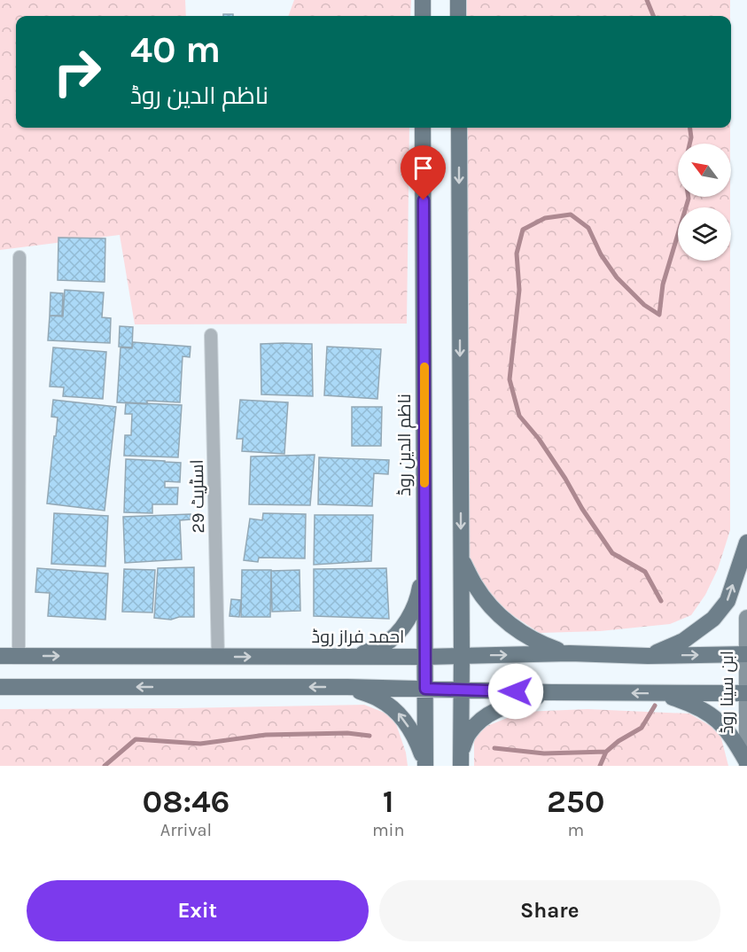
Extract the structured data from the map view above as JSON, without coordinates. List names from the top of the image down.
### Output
{
  "streets": {
    "main road": ["ناظم الدین روڈ", "احمد فراز روڈ", "ابن سینا روڈ"],
    "street": ["اسٹریٹ 29"]
  },
  "crossings": [
    ["ناظم الدین روڈ", "احمد فراز روڈ"],
    ["اسٹریٹ 29", "احمد فراز روڈ"],
    ["احمد فراز روڈ", "ابن سینا روڈ"]
  ],
  "north": "top left",
  "page": {
    "turn": ["40 m", "ناظم الدین روڈ"],
    "eta": [
      "08:46",
      "Arrival",
      "1",
      "min",
      "250",
      "m"
    ],
    "buttons": ["Exit", "Share"]
  }
}
